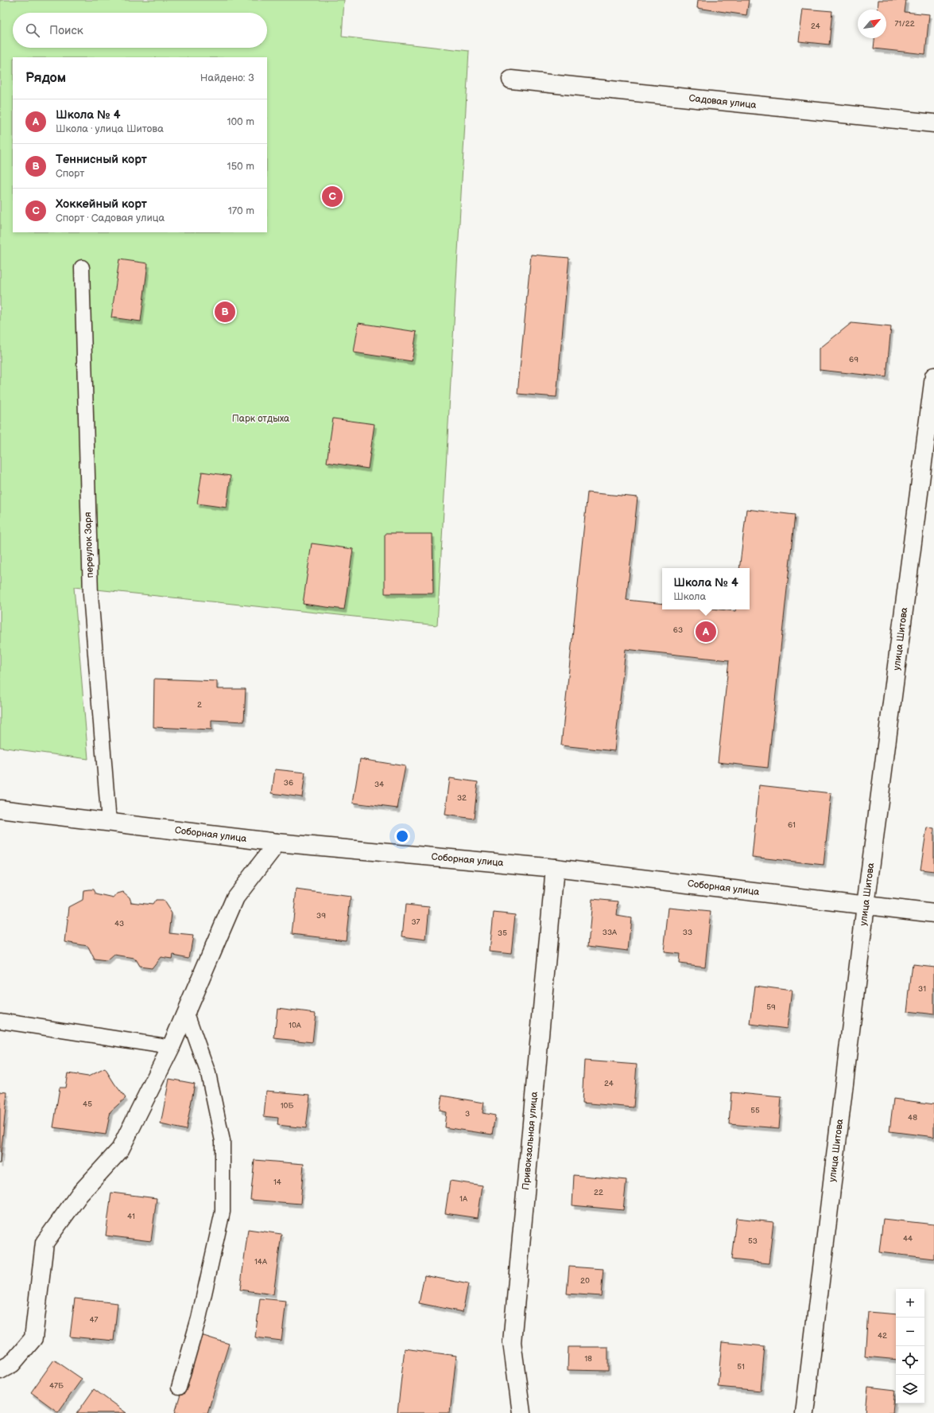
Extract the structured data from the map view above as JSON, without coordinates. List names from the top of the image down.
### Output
{
  "streets": {
    "street": [
      "Садовая улица",
      "улица Шитова",
      "Соборная улица",
      "Привокзальная улица"
    ],
    "lane": ["переулок Заря"]
  },
  "crossings": [
    ["переулок Заря", "Соборная улица"],
    ["улица Шитова", "Соборная улица"],
    ["Соборная улица", "Привокзальная улица"]
  ],
  "parks": ["Парк отдыха"],
  "house_numbers": [
    "71/22",
    "24",
    "69",
    "63",
    "2",
    "36",
    "34",
    "32",
    "61",
    "39",
    "37",
    "43",
    "33А",
    "33",
    "35",
    "31",
    "59",
    "10А",
    "24",
    "45",
    "10Б",
    "55",
    "3",
    "48",
    "14",
    "22",
    "1А",
    "41",
    "44",
    "53",
    "14А",
    "20",
    "47",
    "42",
    "18",
    "51",
    "47Б"
  ],
  "north": "top right",
  "page": {
    "search": "Поиск",
    "heading": ["Рядом", "Найдено: 3"],
    "list": [
      {
        "mark": "A",
        "name": "Школа № 4",
        "note": "Школа · улица Шитова",
        "value": "100 m"
      },
      {
        "mark": "B",
        "name": "Теннисный корт",
        "note": "Спорт",
        "value": "150 m"
      },
      {
        "mark": "C",
        "name": "Хоккейный корт",
        "note": "Спорт · Садовая улица",
        "value": "170 m"
      }
    ],
    "pins": ["C", "B", "A"],
    "popup": ["Школа № 4", "Школа"],
    "map_buttons": ["+", "−"]
  }
}
